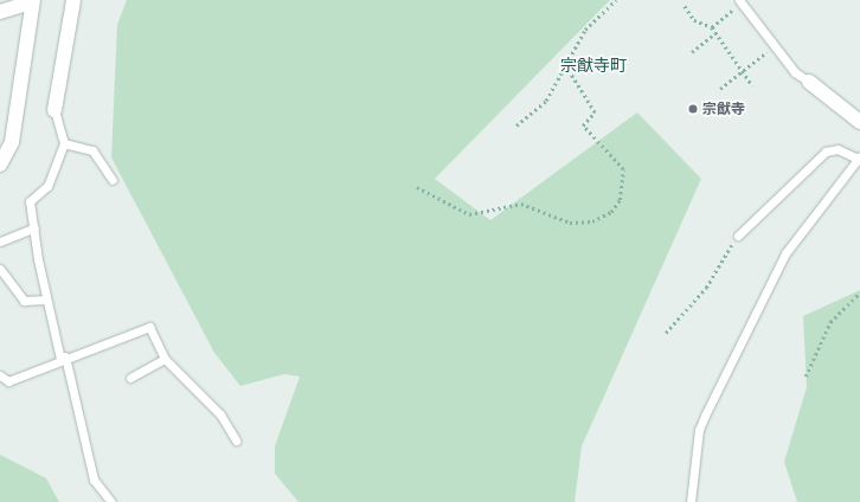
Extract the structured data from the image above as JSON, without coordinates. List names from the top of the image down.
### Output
{
  "districts": ["宗猷寺町"],
  "places": ["宗猷寺"]
}
